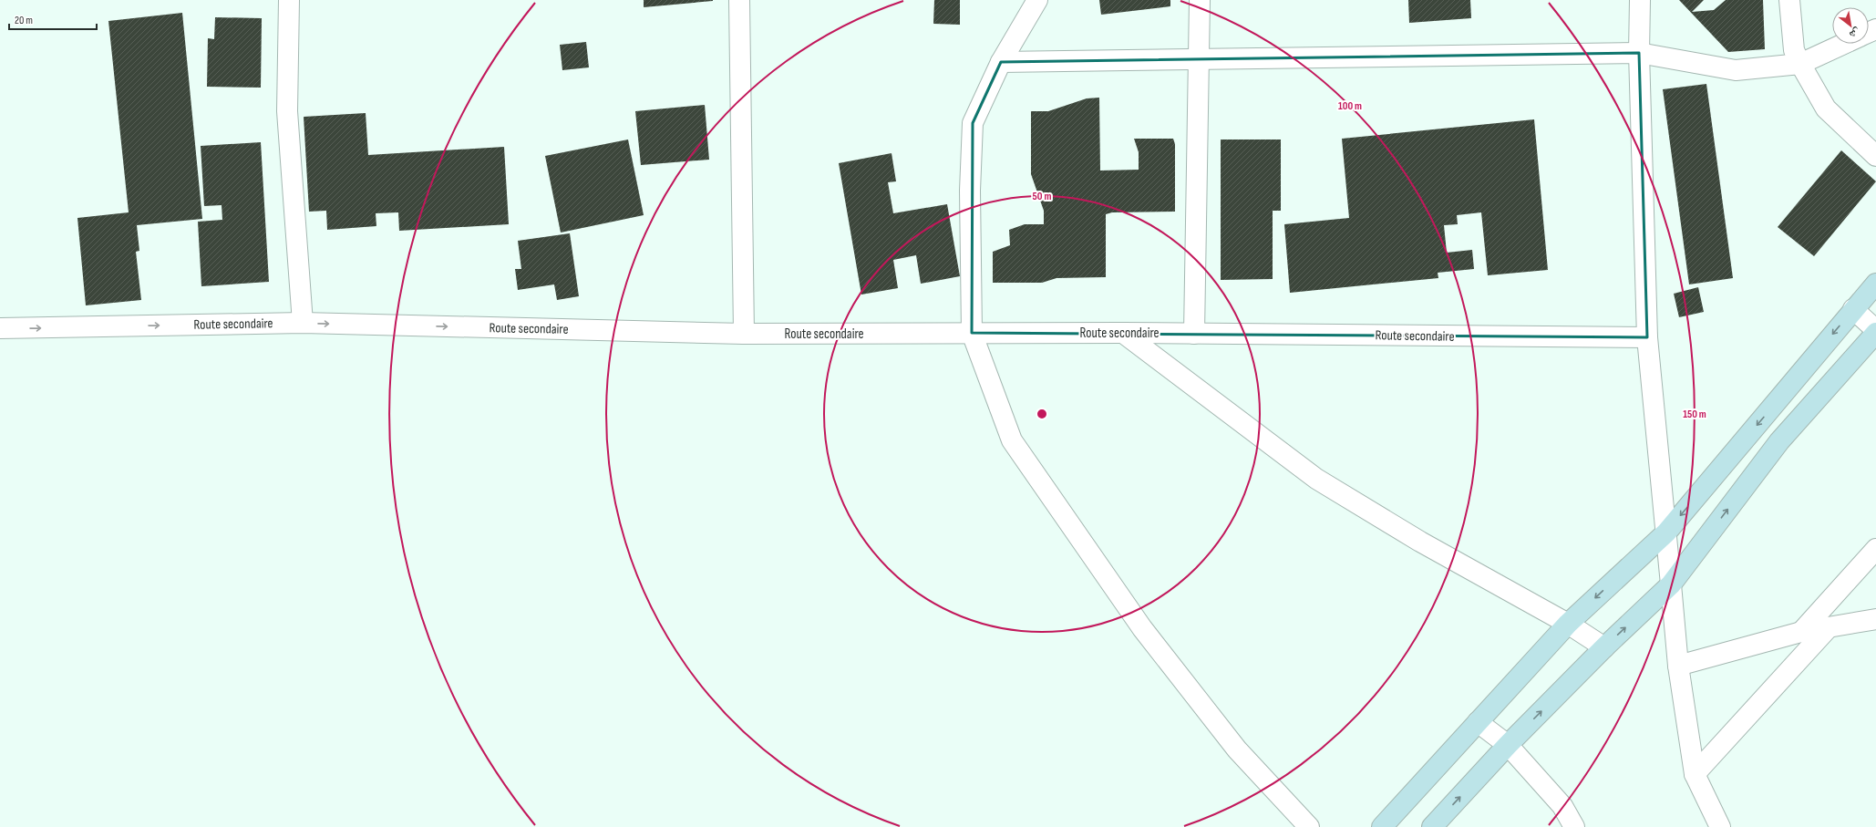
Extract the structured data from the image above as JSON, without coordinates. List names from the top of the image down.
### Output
{
  "streets": {
    "street": ["Route secondaire"]
  },
  "one_way": ["Route secondaire"],
  "scale_bar": "20 m",
  "north": "bottom right",
  "rings": ["100 m", "50 m", "150 m"]
}
